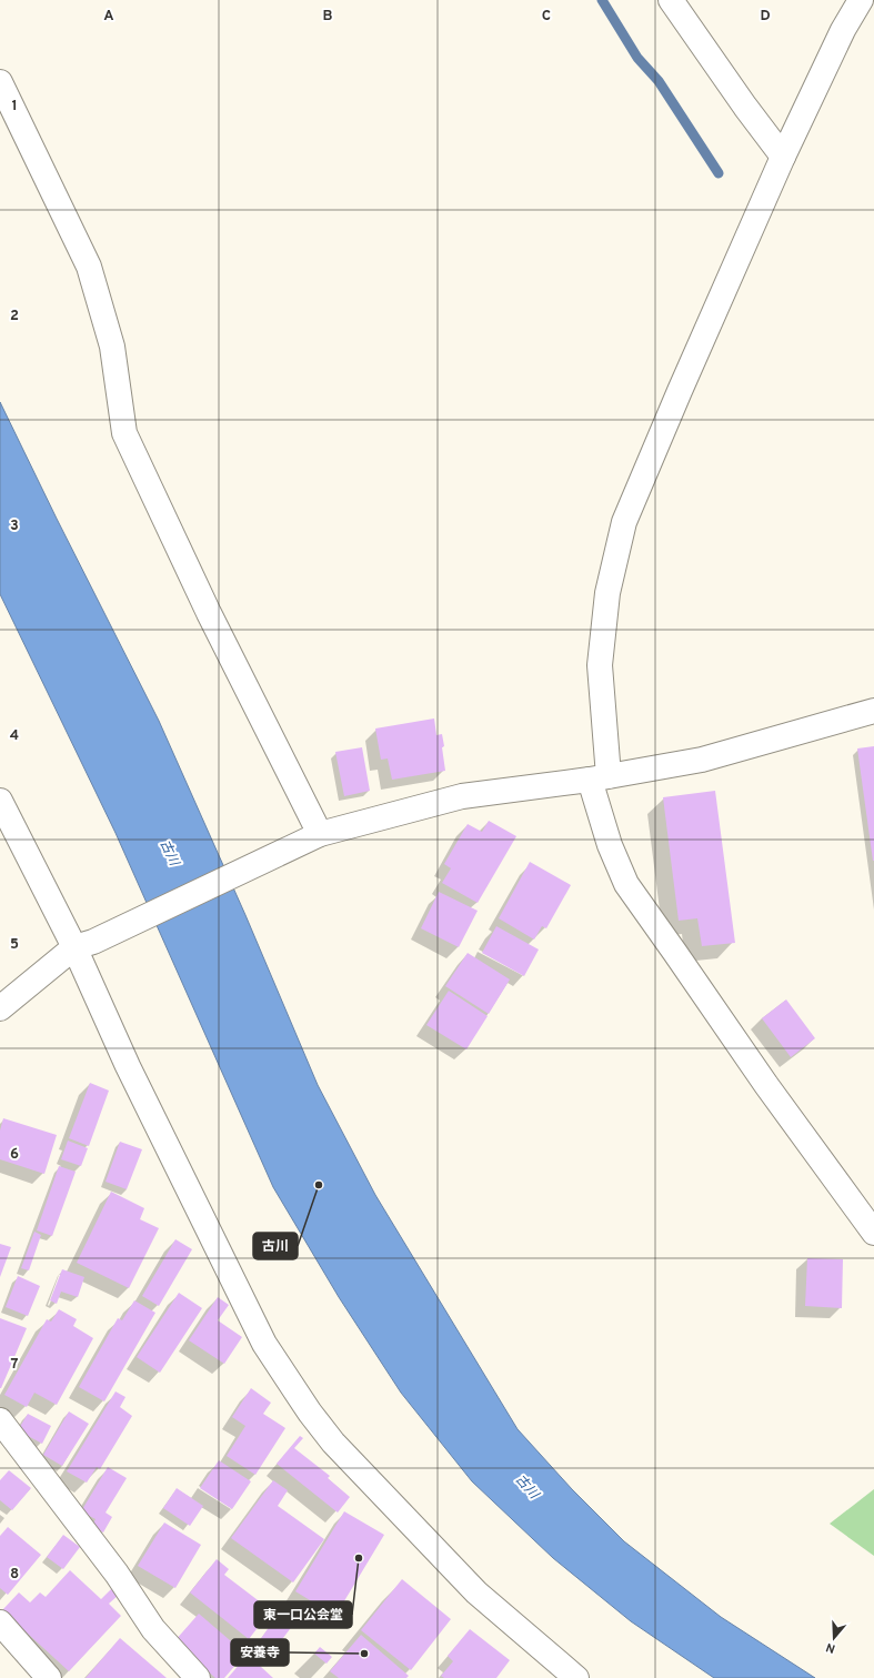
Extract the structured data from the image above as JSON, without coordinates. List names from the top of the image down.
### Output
{
  "water": ["古川"],
  "places": ["古川", "東一口公会堂", "安養寺"],
  "north": "bottom",
  "grid": {
    "columns": [
      "A",
      "B",
      "C",
      "D"
    ],
    "rows": [
      "1",
      "2",
      "3",
      "4",
      "5",
      "6",
      "7",
      "8"
    ]
  }
}
